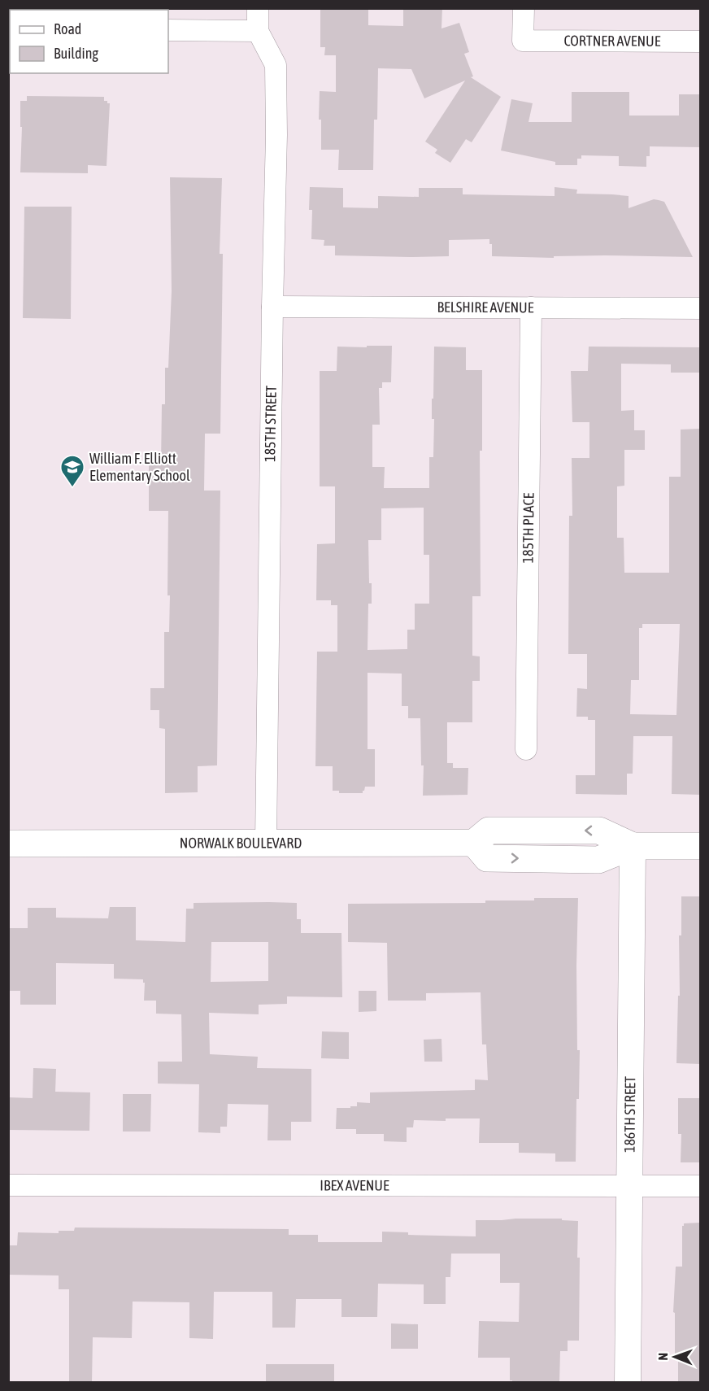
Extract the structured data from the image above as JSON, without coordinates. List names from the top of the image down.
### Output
{
  "streets": {
    "main road": ["NORWALK BOULEVARD"],
    "street": [
      "CORTNER AVENUE",
      "BELSHIRE AVENUE",
      "185TH STREET",
      "185TH PLACE",
      "186TH STREET",
      "IBEX AVENUE"
    ]
  },
  "crossings": [
    ["BELSHIRE AVENUE", "185TH STREET"],
    ["BELSHIRE AVENUE", "185TH PLACE"],
    ["185TH STREET", "NORWALK BOULEVARD"],
    ["NORWALK BOULEVARD", "186TH STREET"],
    ["186TH STREET", "IBEX AVENUE"]
  ],
  "places": {
    "school or university": ["William F. Elliott Elementary School"]
  },
  "legend": ["Road", "Building"],
  "north": "left"
}
